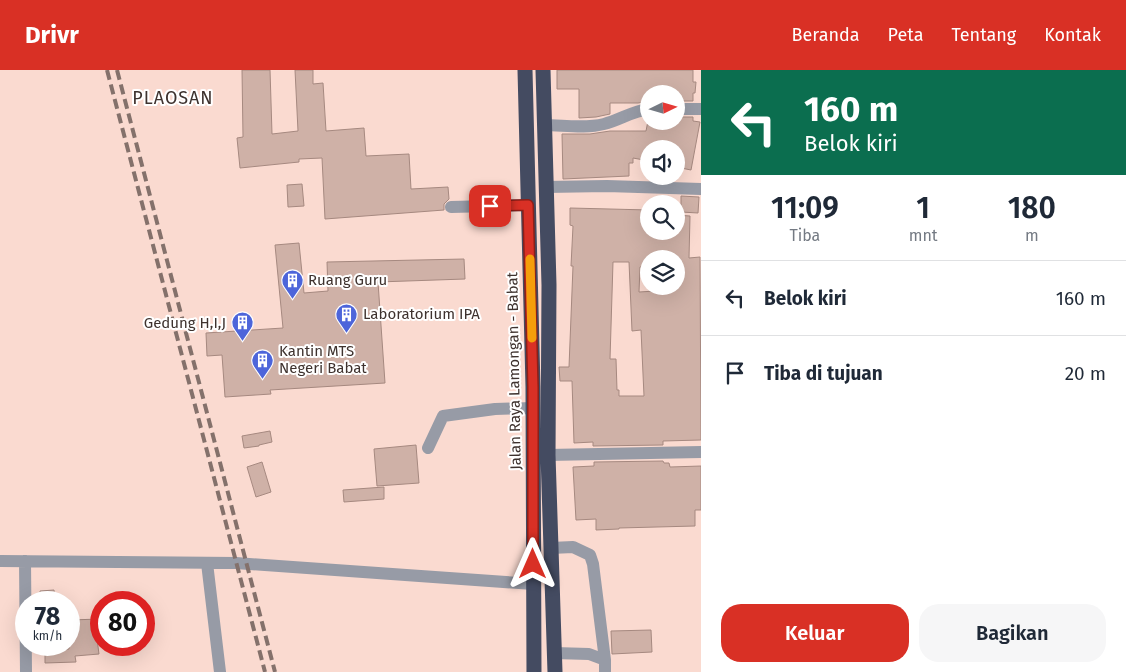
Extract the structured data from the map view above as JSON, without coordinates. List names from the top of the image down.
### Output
{
  "streets": {
    "highway": ["Jalan Raya Lamongan - Babat"]
  },
  "districts": ["PLAOSAN"],
  "places": {
    "building": [
      "Ruang Guru",
      "Laboratorium IPA",
      "Gedung H,I,J",
      "Kantin MTS Negeri Babat"
    ]
  },
  "north": "right",
  "page": {
    "header": "Drivr",
    "nav": [
      "Beranda",
      "Peta",
      "Tentang",
      "Kontak"
    ],
    "turn": ["160 m", "Belok kiri"],
    "eta": [
      "11:09",
      "Tiba",
      "1",
      "mnt",
      "180",
      "m"
    ],
    "list": [
      {
        "name": "Belok kiri",
        "value": "160 m"
      },
      {
        "name": "Tiba di tujuan",
        "value": "20 m"
      }
    ],
    "speed": "78 km/h",
    "limit": "80",
    "buttons": ["Keluar", "Bagikan"]
  }
}
